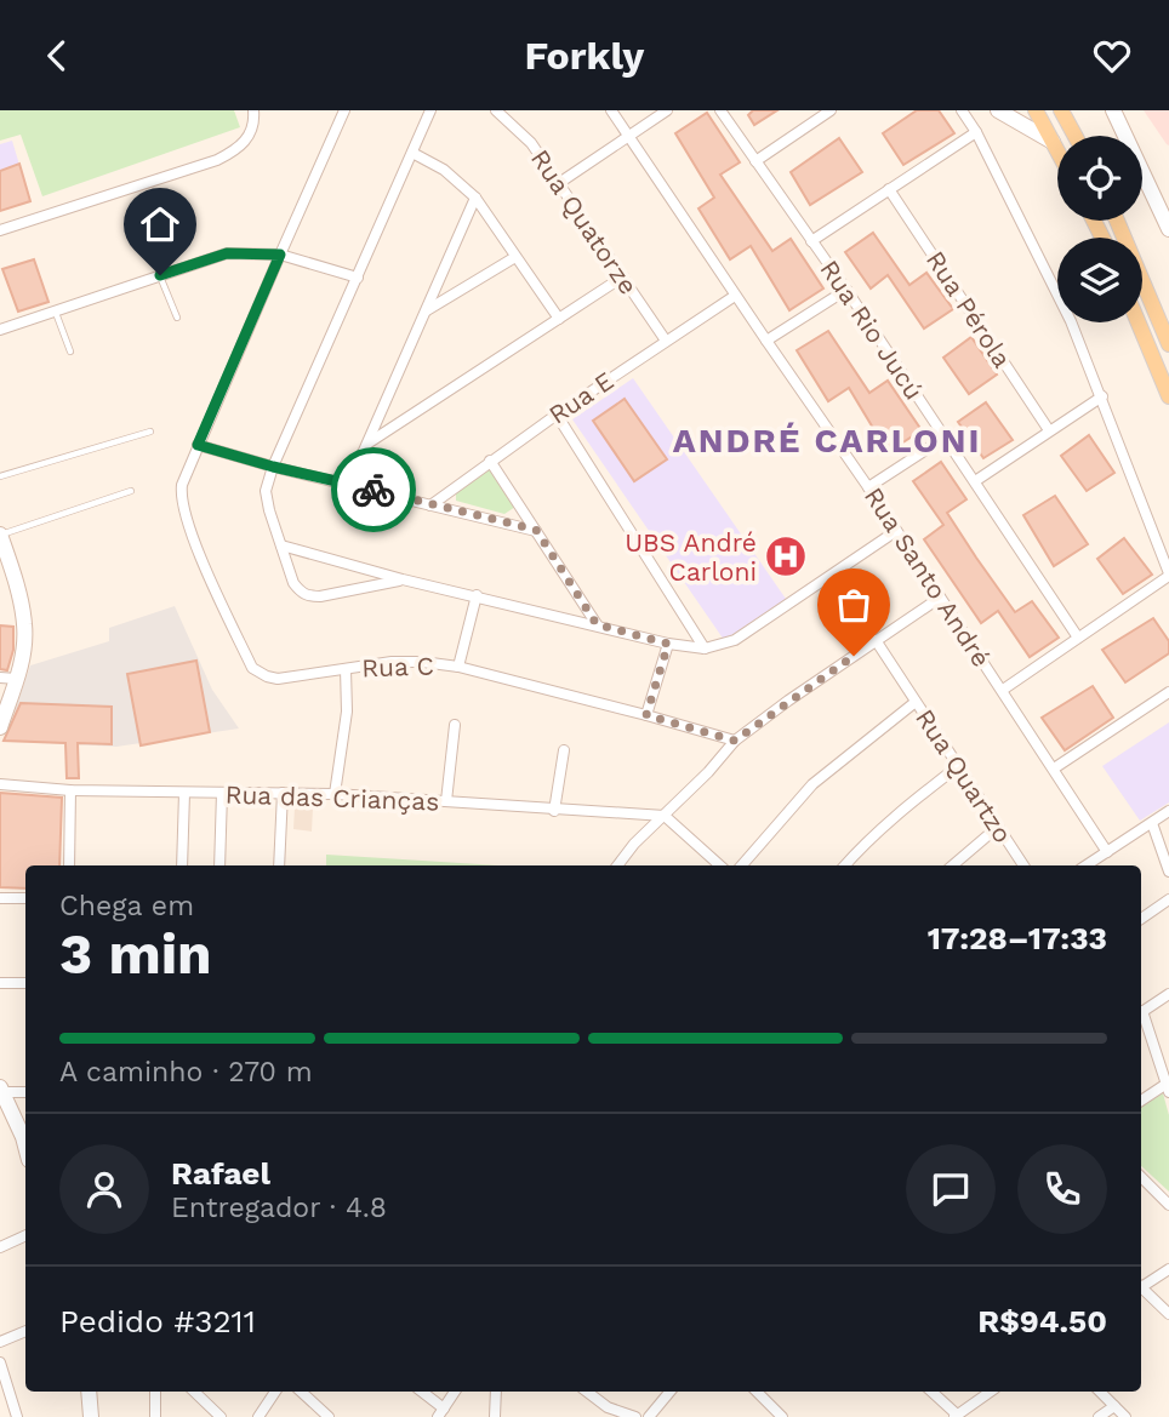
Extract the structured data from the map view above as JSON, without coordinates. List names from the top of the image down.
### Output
{
  "streets": {
    "street": [
      "Rua Quatorze",
      "Rua Pérola",
      "Rua Rio Jucú",
      "Rua E",
      "Rua Santo André",
      "Rua C",
      "Rua Quartzo",
      "Rua das Crianças"
    ]
  },
  "crossings": [
    ["Rua Quatorze", "Rua E"],
    ["Rua E", "Rua Santo André"]
  ],
  "districts": ["ANDRÉ CARLONI"],
  "places": {
    "hospital": ["UBS André Carloni"]
  },
  "page": {
    "header": "Forkly",
    "heading": ["3 min", "Chega em", "17:28–17:33"],
    "panel": [
      "Rafael",
      "Entregador · 4.8",
      "Pedido #3211",
      "R$94.50"
    ],
    "bar": "A caminho · 270 m"
  }
}
